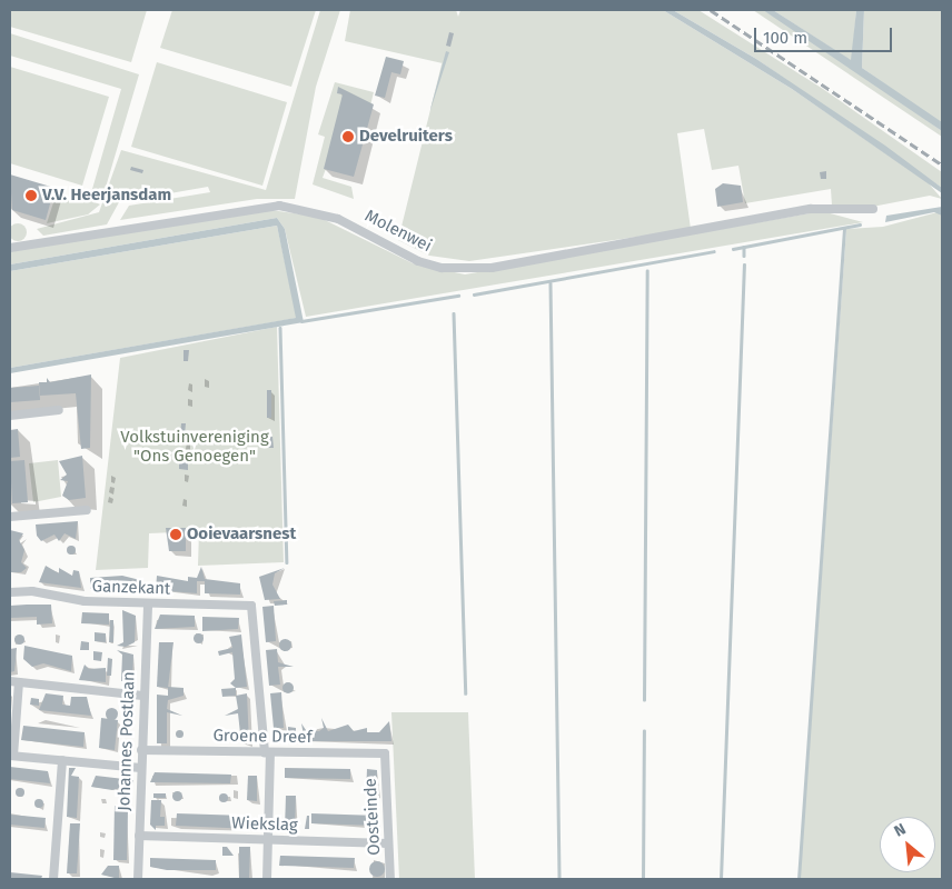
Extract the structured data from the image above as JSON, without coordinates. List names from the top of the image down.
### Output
{
  "streets": {
    "street": [
      "Molenwei",
      "Ganzekant",
      "Groene Dreef",
      "Johannes Postlaan",
      "Oosteinde",
      "Wiekslag"
    ]
  },
  "crossings": [
    ["Ganzekant", "Groene Dreef"],
    ["Ganzekant", "Johannes Postlaan"],
    ["Groene Dreef", "Johannes Postlaan"],
    ["Groene Dreef", "Oosteinde"],
    ["Johannes Postlaan", "Wiekslag"],
    ["Oosteinde", "Wiekslag"]
  ],
  "parks": ["Volkstuinvereniging \"Ons Genoegen\""],
  "places": ["Develruiters", "V.V. Heerjansdam", "Ooievaarsnest"],
  "scale_bar": "100 m",
  "north": "top left"
}
